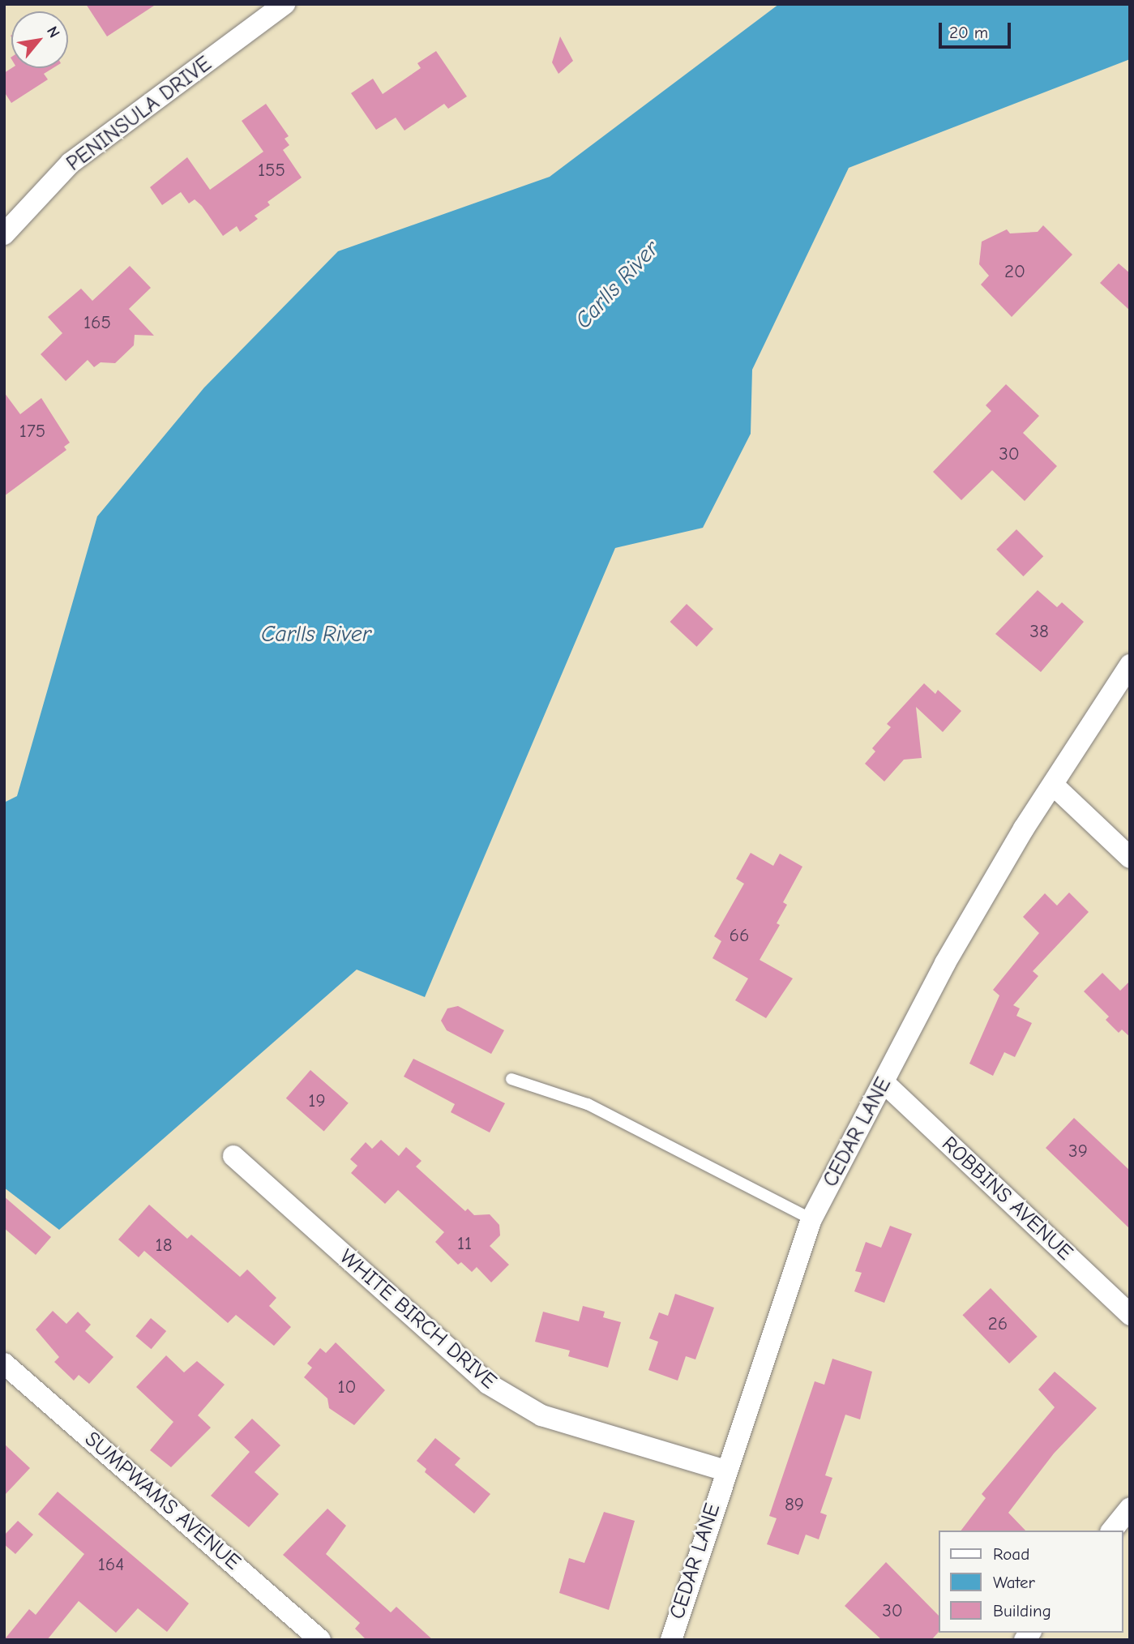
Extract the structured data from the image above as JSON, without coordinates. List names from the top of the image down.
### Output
{
  "streets": {
    "street": [
      "PENINSULA DRIVE",
      "CEDAR LANE",
      "ROBBINS AVENUE",
      "WHITE BIRCH DRIVE",
      "SUMPWAMS AVENUE"
    ]
  },
  "crossings": [
    ["CEDAR LANE", "ROBBINS AVENUE"],
    ["CEDAR LANE", "WHITE BIRCH DRIVE"]
  ],
  "water": ["Carlls River"],
  "house_numbers": [
    "155",
    "20",
    "165",
    "175",
    "30",
    "38",
    "66",
    "19",
    "39",
    "11",
    "18",
    "26",
    "10",
    "89",
    "164",
    "30"
  ],
  "legend": ["Road", "Water", "Building"],
  "scale_bar": "20 m",
  "north": "top right"
}
